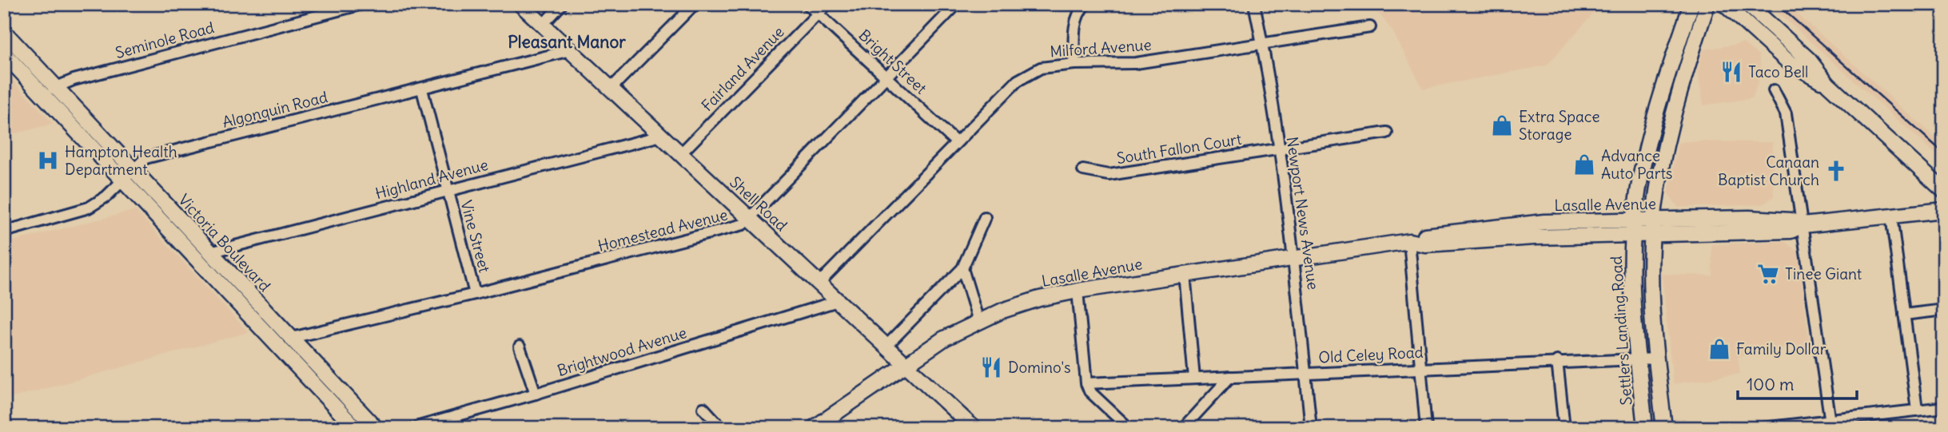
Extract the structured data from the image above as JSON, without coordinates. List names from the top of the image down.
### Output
{
  "streets": {
    "main road": [
      "Shell Road",
      "Lasalle Avenue",
      "Victoria Boulevard",
      "Settlers Landing Road"
    ],
    "street": [
      "Seminole Road",
      "Milford Avenue",
      "Bright Street",
      "Fairland Avenue",
      "Algonquin Road",
      "South Fallon Court",
      "Highland Avenue",
      "Newport News Avenue",
      "Homestead Avenue",
      "Vine Street",
      "Brightwood Avenue",
      "Old Celey Road"
    ]
  },
  "crossings": [
    ["Seminole Road", "Victoria Boulevard"],
    ["Milford Avenue", "Bright Street"],
    ["Milford Avenue", "Shell Road"],
    ["Milford Avenue", "Newport News Avenue"],
    ["Bright Street", "Fairland Avenue"],
    ["Bright Street", "Homestead Avenue"],
    ["Fairland Avenue", "Shell Road"],
    ["Algonquin Road", "Shell Road"],
    ["Algonquin Road", "Vine Street"],
    ["Algonquin Road", "Victoria Boulevard"],
    ["South Fallon Court", "Newport News Avenue"],
    ["Highland Avenue", "Shell Road"],
    ["Highland Avenue", "Vine Street"],
    ["Highland Avenue", "Victoria Boulevard"],
    ["Shell Road", "Lasalle Avenue"],
    ["Shell Road", "Homestead Avenue"],
    ["Shell Road", "Brightwood Avenue"],
    ["Lasalle Avenue", "Newport News Avenue"],
    ["Lasalle Avenue", "Settlers Landing Road"],
    ["Newport News Avenue", "Old Celey Road"],
    ["Homestead Avenue", "Vine Street"],
    ["Homestead Avenue", "Victoria Boulevard"],
    ["Settlers Landing Road", "Old Celey Road"]
  ],
  "districts": ["Pleasant Manor"],
  "places": {
    "restaurant": ["Taco Bell", "Domino's"],
    "shop": ["Extra Space Storage", "Advance Auto Parts", "Family Dollar"],
    "hospital": ["Hampton Health Department"],
    "church": ["Canaan Baptist Church"],
    "supermarket": ["Tinee Giant"]
  },
  "scale_bar": "100 m"
}
